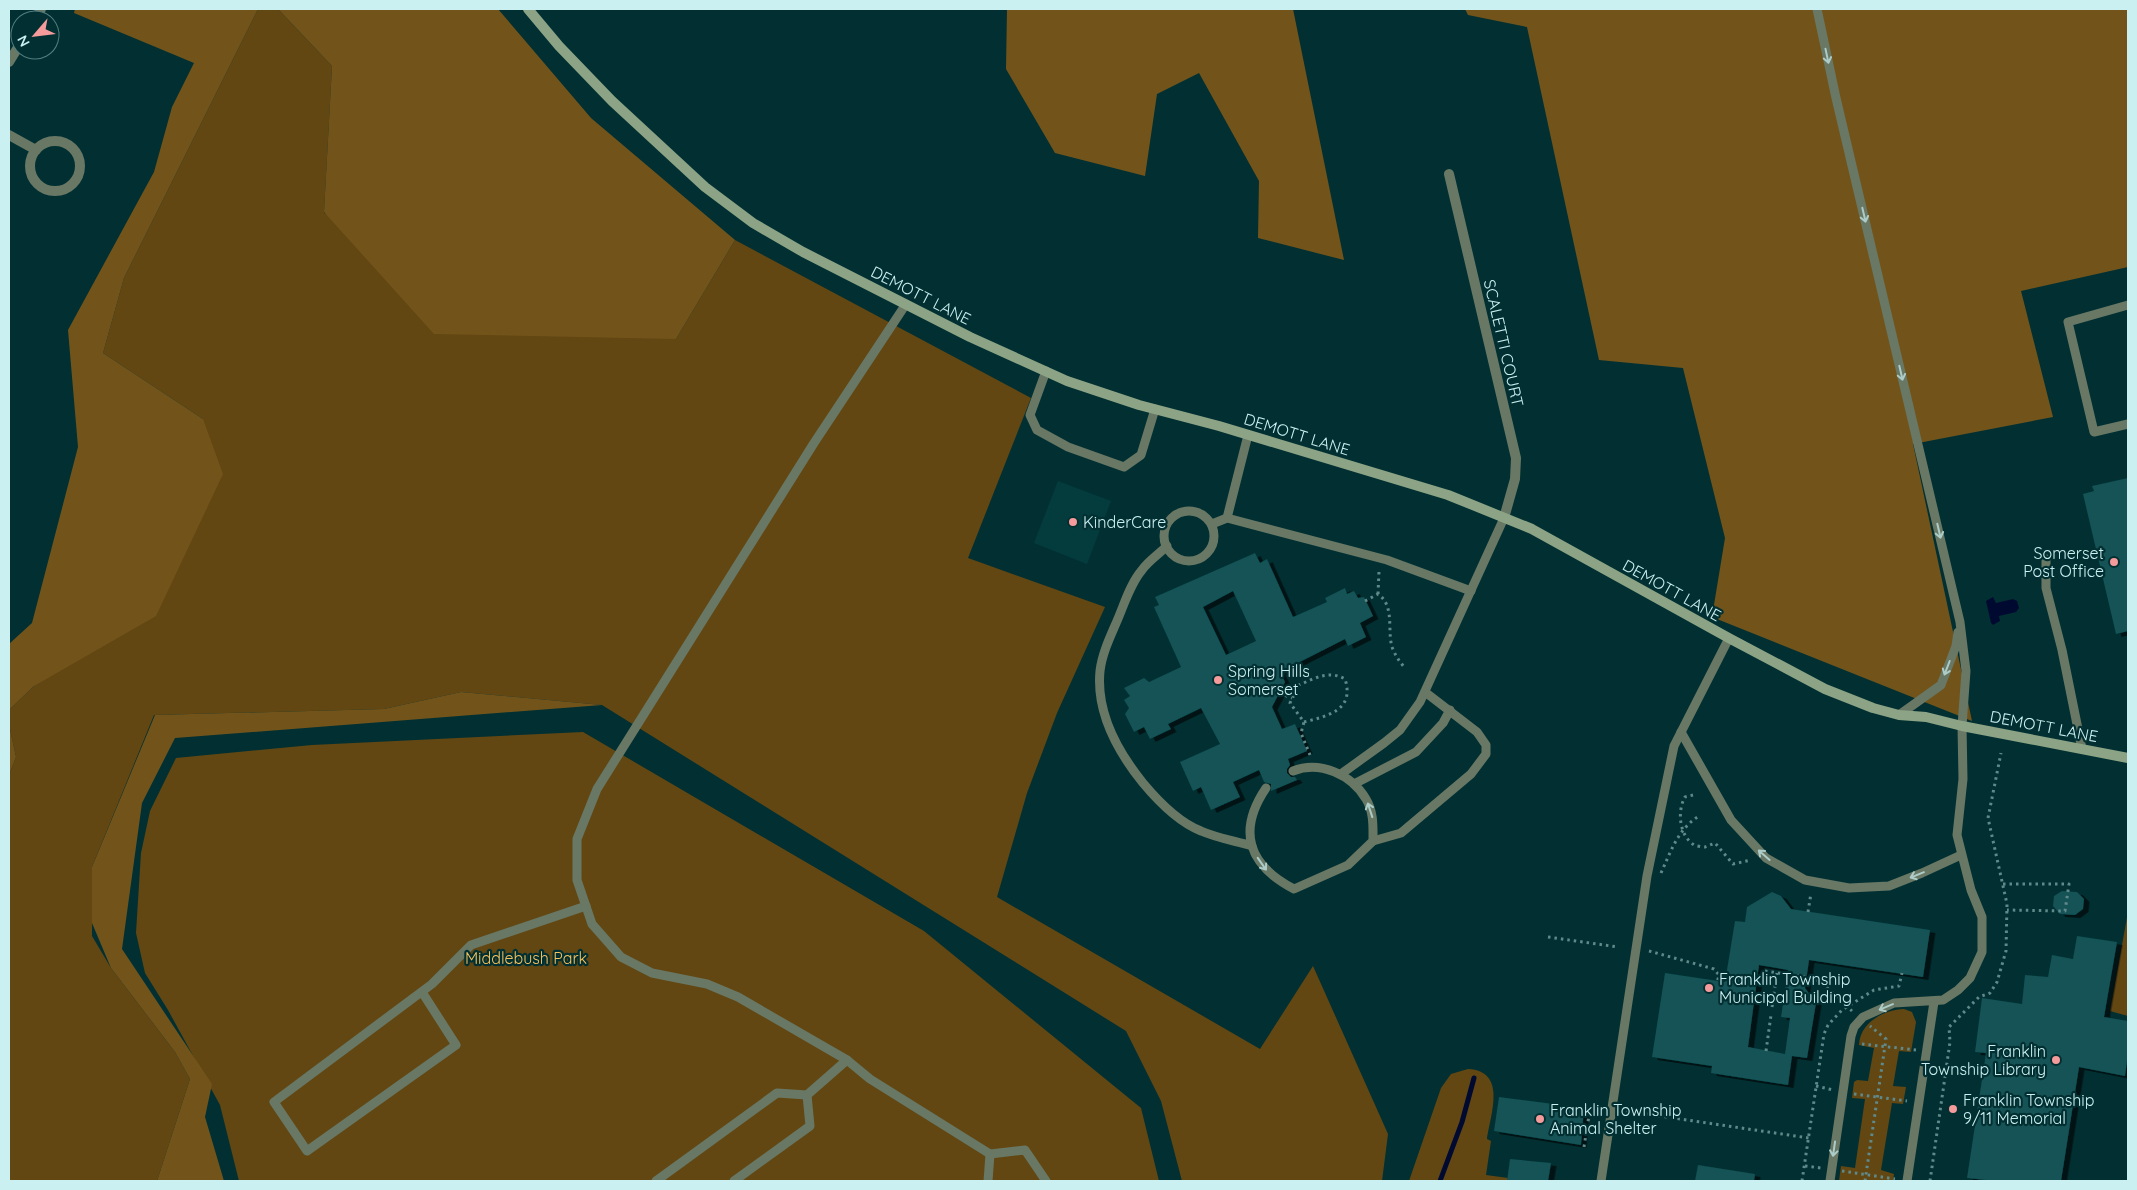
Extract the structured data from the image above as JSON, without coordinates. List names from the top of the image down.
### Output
{
  "streets": {
    "street": ["DEMOTT LANE", "SCALETTI COURT"]
  },
  "crossings": [
    ["DEMOTT LANE", "SCALETTI COURT"]
  ],
  "parks": ["Middlebush Park"],
  "places": [
    "KinderCare",
    "Somerset Post Office",
    "Spring Hills Somerset",
    "Franklin Township Municipal Building",
    "Franklin Township Library",
    "Franklin Township 9/11 Memorial",
    "Franklin Township Animal Shelter"
  ],
  "north": "bottom left"
}
